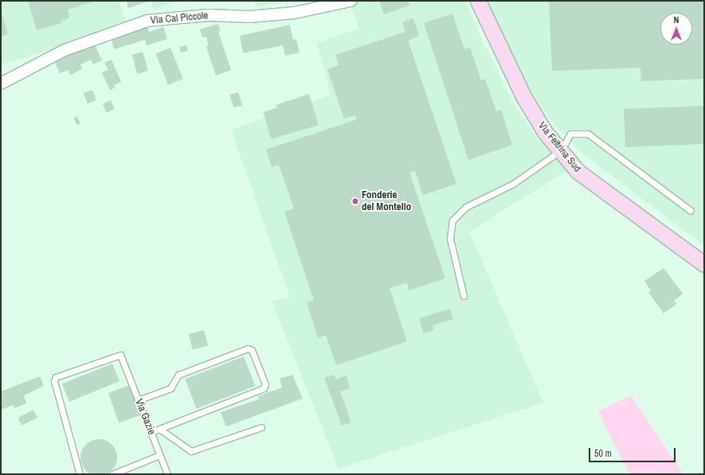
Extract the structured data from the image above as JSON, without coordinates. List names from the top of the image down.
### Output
{
  "streets": {
    "main road": ["Via Feltrina Sud"],
    "street": ["Via Cal Piccole"],
    "lane": ["Via Gazie"]
  },
  "places": ["Fonderie del Montello"],
  "scale_bar": "50 m",
  "north": "top"
}
